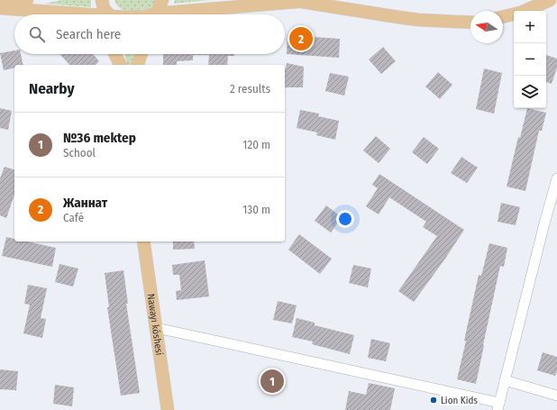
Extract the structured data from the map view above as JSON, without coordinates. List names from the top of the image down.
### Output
{
  "streets": {
    "main road": ["Nawayı kóshesi"]
  },
  "places": ["Lion Kids"],
  "north": "left",
  "page": {
    "map_buttons": ["+", "−"],
    "search": "Search here",
    "pins": ["2", "1"],
    "heading": ["Nearby", "2 results"],
    "list": [
      {
        "mark": "1",
        "name": "№36 mektep",
        "note": "School",
        "value": "120 m"
      },
      {
        "mark": "2",
        "name": "Жаннат",
        "note": "Café",
        "value": "130 m"
      }
    ]
  }
}
